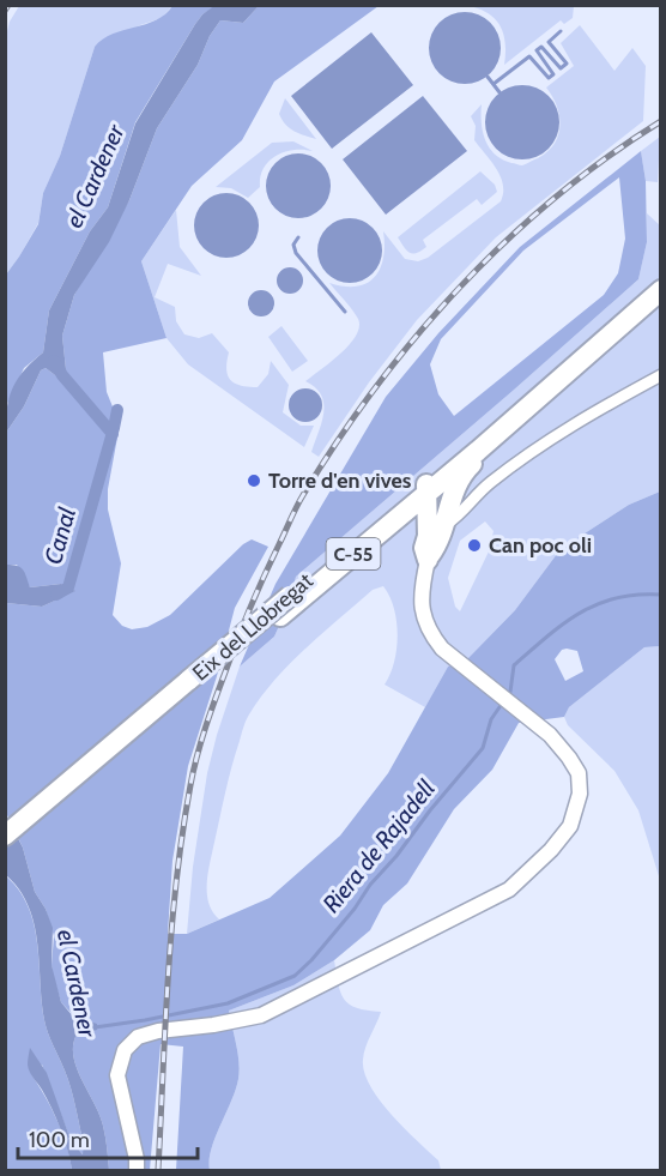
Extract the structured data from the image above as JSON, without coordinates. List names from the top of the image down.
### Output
{
  "streets": {
    "highway": ["C-55", "Eix del Llobregat"]
  },
  "crossings": [
    ["C-55", "Eix del Llobregat"]
  ],
  "water": ["el Cardener", "Canal", "Riera de Rajadell"],
  "places": ["Torre d'en vives", "Can poc oli"],
  "scale_bar": "100 m"
}
